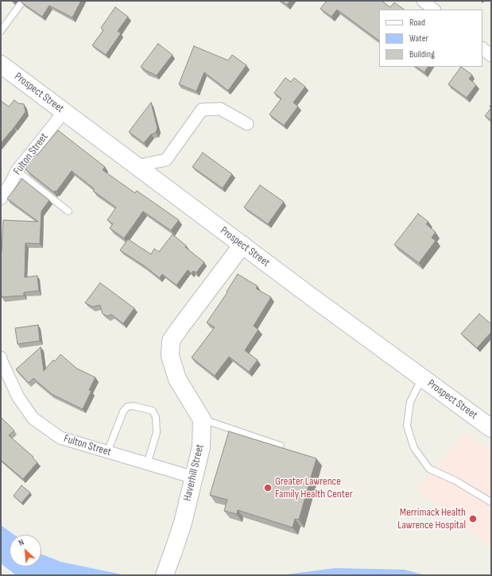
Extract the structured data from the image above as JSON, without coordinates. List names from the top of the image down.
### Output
{
  "streets": {
    "street": ["Prospect Street", "Fulton Street", "Haverhill Street"]
  },
  "crossings": [
    ["Prospect Street", "Fulton Street"],
    ["Fulton Street", "Haverhill Street"]
  ],
  "places": ["Greater Lawrence Family Health Center", "Merrimack Health Lawrence Hospital"],
  "legend": ["Road", "Water", "Building"],
  "north": "top left"
}
